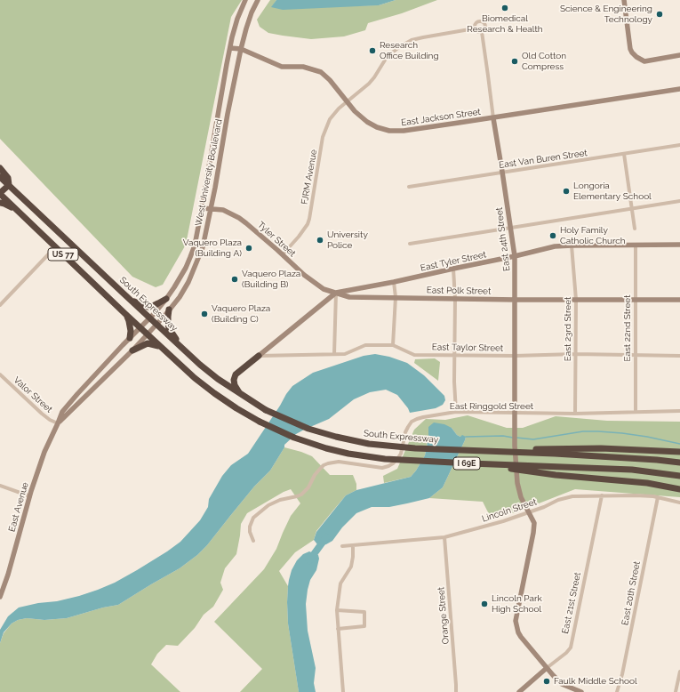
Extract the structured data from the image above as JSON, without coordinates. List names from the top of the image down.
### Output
{
  "streets": {
    "highway": ["US 77", "South Expressway", "I 69E"],
    "street": [
      "East Jackson Street",
      "East Van Buren Street",
      "West University Boulevard",
      "FJRM Avenue",
      "Tyler Street",
      "East 24th Street",
      "East Tyler Street",
      "East Polk Street",
      "East 22nd Street",
      "East 23rd Street",
      "East Taylor Street",
      "Valor Street",
      "East Ringgold Street",
      "East Avenue",
      "Lincoln Street",
      "East 20th Street",
      "East 21st Street",
      "Orange Street"
    ]
  },
  "crossings": [
    ["East Jackson Street", "West University Boulevard"],
    ["East Jackson Street", "FJRM Avenue"],
    ["East Jackson Street", "East 24th Street"],
    ["East Van Buren Street", "East 24th Street"],
    ["West University Boulevard", "Tyler Street"],
    ["West University Boulevard", "US 77"],
    ["West University Boulevard", "South Expressway"],
    ["West University Boulevard", "I 69E"],
    ["West University Boulevard", "East Avenue"],
    ["FJRM Avenue", "Tyler Street"],
    ["FJRM Avenue", "East 24th Street"],
    ["Tyler Street", "East Tyler Street"],
    ["Tyler Street", "East Polk Street"],
    ["East 24th Street", "East Tyler Street"],
    ["East 24th Street", "East Polk Street"],
    ["East 24th Street", "East Taylor Street"],
    ["East 24th Street", "East Ringgold Street"],
    ["East 24th Street", "Lincoln Street"],
    ["US 77", "I 69E"],
    ["US 77", "East Avenue"],
    ["East Tyler Street", "East Polk Street"],
    ["East Tyler Street", "East 22nd Street"],
    ["East Tyler Street", "East 23rd Street"],
    ["East Polk Street", "East 22nd Street"],
    ["East Polk Street", "East 23rd Street"],
    ["East 22nd Street", "East Taylor Street"],
    ["East 22nd Street", "East Ringgold Street"],
    ["East 23rd Street", "East Taylor Street"],
    ["East 23rd Street", "East Ringgold Street"],
    ["Valor Street", "East Avenue"],
    ["I 69E", "East Avenue"],
    ["Lincoln Street", "East 20th Street"],
    ["Lincoln Street", "East 21st Street"],
    ["Lincoln Street", "Orange Street"]
  ],
  "places": [
    "Biomedical Research & Health",
    "Science & Engineering Technology",
    "Research Office Building",
    "Old Cotton Compress",
    "Longoria Elementary School",
    "Holy Family Catholic Church",
    "University Police",
    "Vaquero Plaza (Building A)",
    "Vaquero Plaza (Building B)",
    "Vaquero Plaza (Building C)",
    "Lincoln Park High School",
    "Faulk Middle School"
  ]
}
